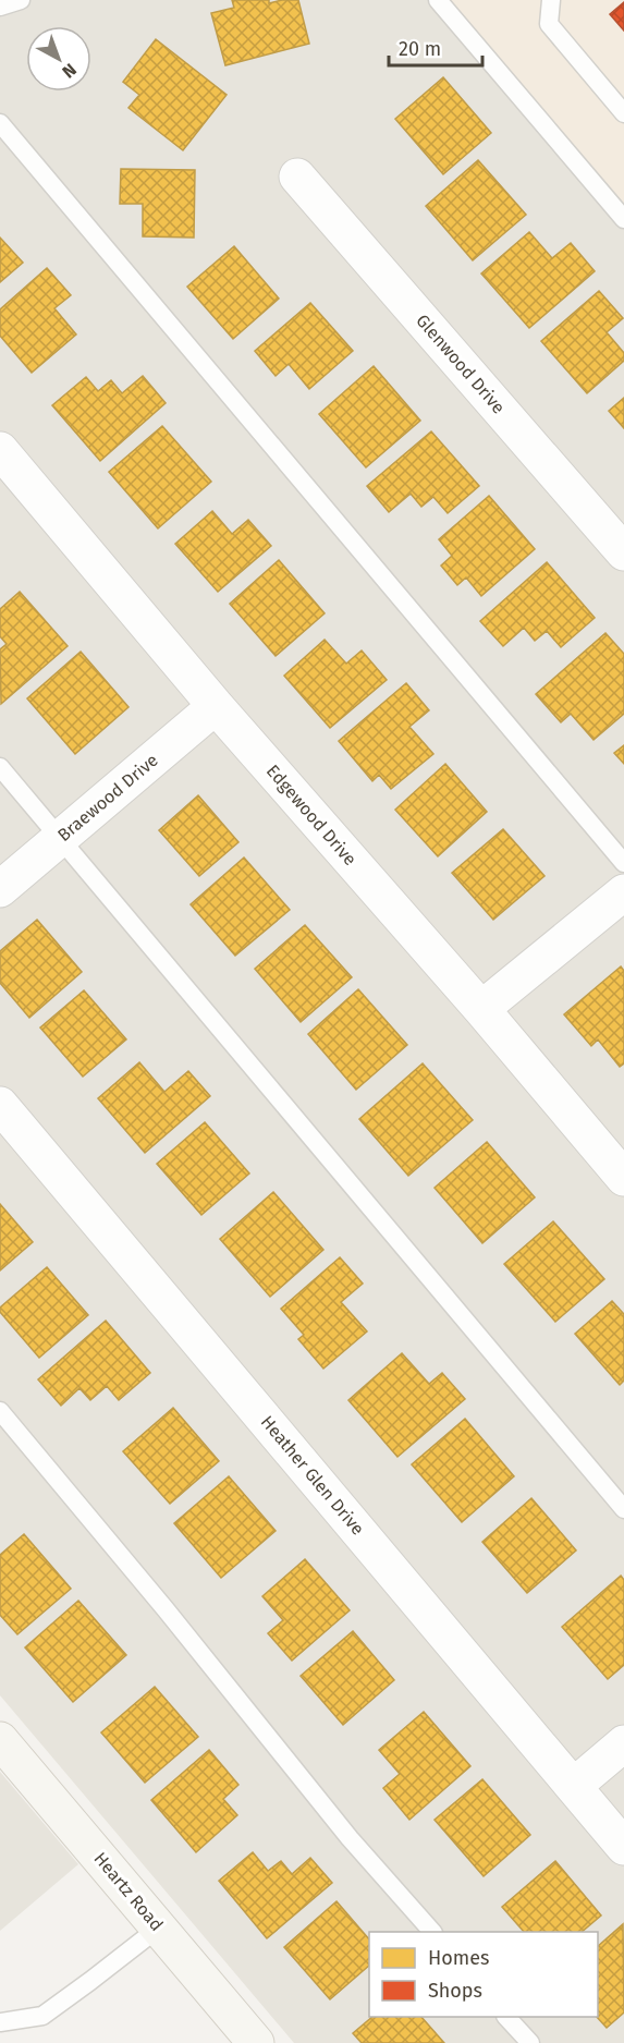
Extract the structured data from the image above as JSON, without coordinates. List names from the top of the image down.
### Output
{
  "streets": {
    "street": [
      "Glenwood Drive",
      "Braewood Drive",
      "Edgewood Drive",
      "Heather Glen Drive",
      "Heartz Road"
    ]
  },
  "crossings": [
    ["Braewood Drive", "Edgewood Drive"]
  ],
  "legend": ["Homes", "Shops"],
  "scale_bar": "20 m",
  "north": "bottom right"
}
